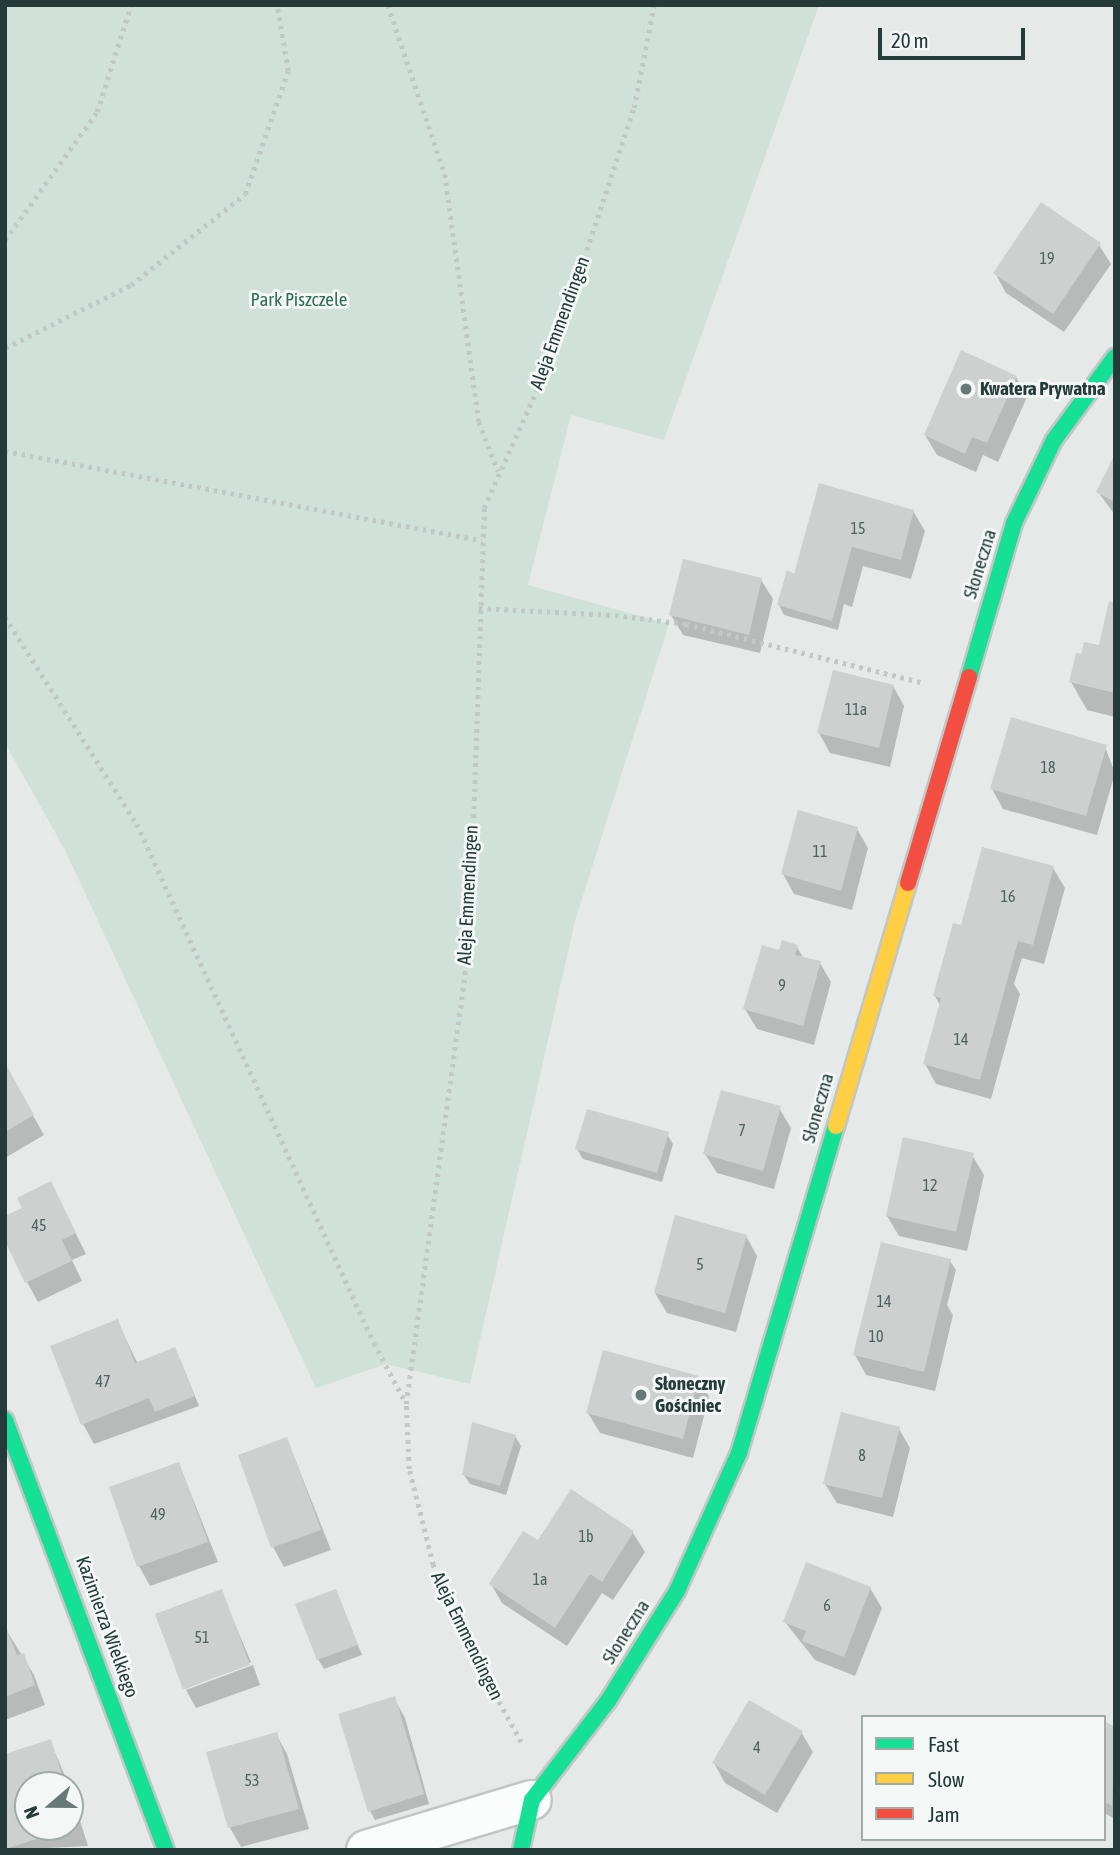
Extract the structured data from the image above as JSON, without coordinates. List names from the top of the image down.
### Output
{
  "streets": {
    "street": ["Słoneczna", "Kazimierza Wielkiego"],
    "path": ["Aleja Emmendingen"]
  },
  "crossings": [
    ["Aleja Emmendingen", "Słoneczna"]
  ],
  "parks": ["Park Piszczele"],
  "places": ["Kwatera Prywatna", "Słoneczny Gościniec"],
  "house_numbers": [
    "19",
    "15",
    "11a",
    "18",
    "11",
    "16",
    "9",
    "14",
    "7",
    "12",
    "45",
    "5",
    "14",
    "10",
    "47",
    "8",
    "49",
    "1b",
    "1a",
    "6",
    "51",
    "4",
    "53"
  ],
  "legend": ["Fast", "Slow", "Jam"],
  "scale_bar": "20 m",
  "north": "left"
}
